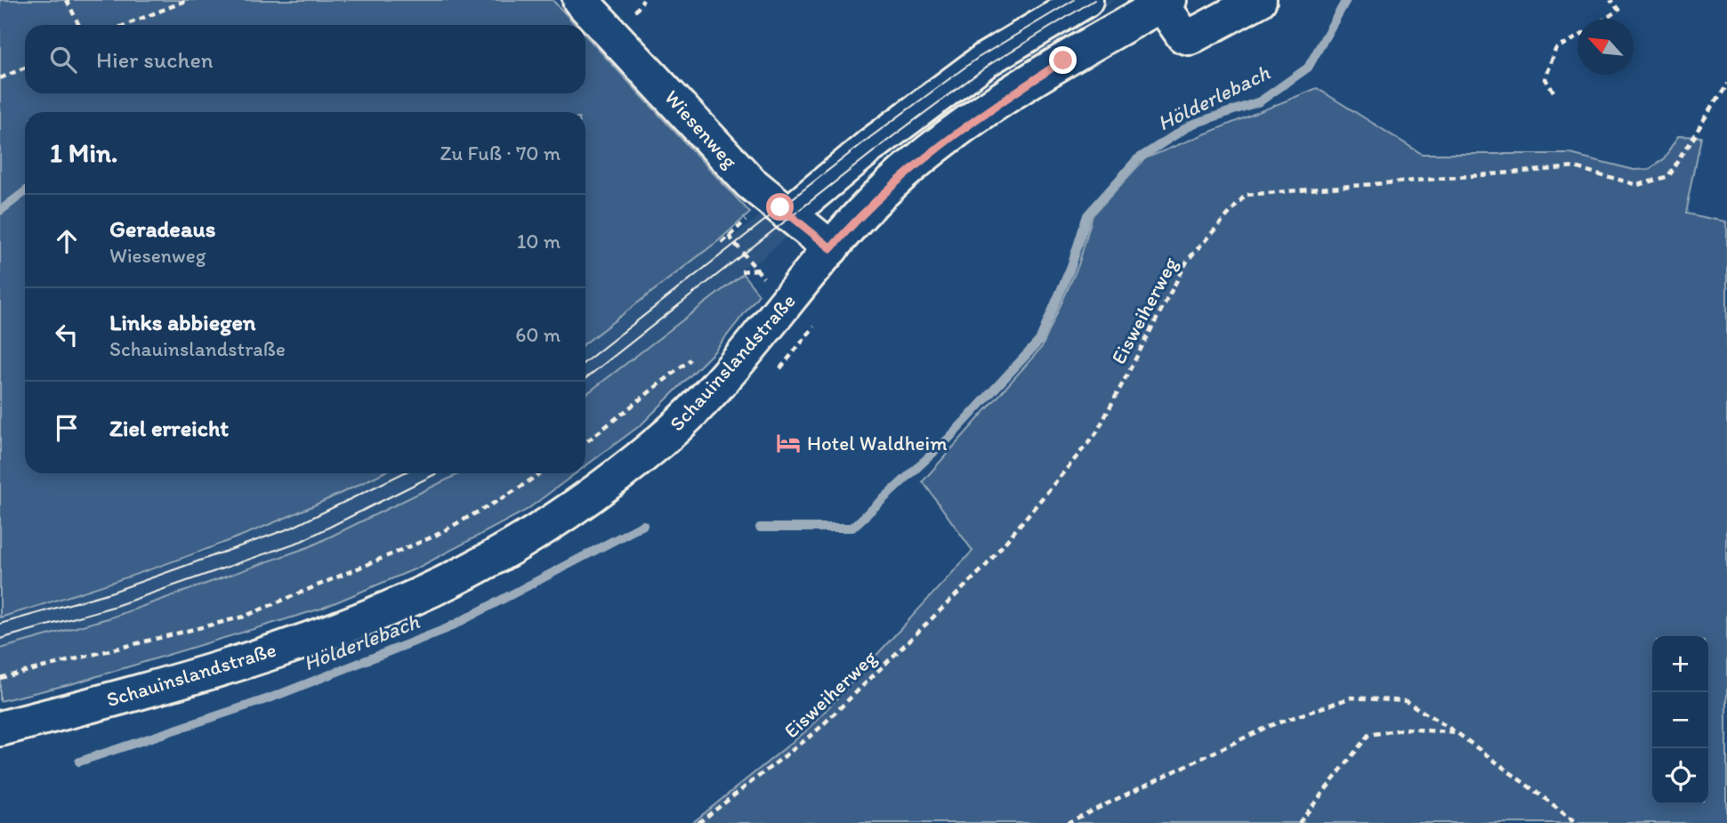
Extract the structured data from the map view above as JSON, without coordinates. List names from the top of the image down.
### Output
{
  "streets": {
    "main road": ["Wiesenweg", "Schauinslandstraße"],
    "path": ["Eisweiherweg"]
  },
  "crossings": [
    ["Wiesenweg", "Schauinslandstraße"]
  ],
  "water": ["Hölderlebach"],
  "places": {
    "hotel": ["Hotel Waldheim"]
  },
  "north": "top left",
  "page": {
    "search": "Hier suchen",
    "heading": ["1 Min.", "Zu Fuß · 70 m"],
    "list": [
      ["Geradeaus", "Wiesenweg", "10 m"],
      ["Links abbiegen", "Schauinslandstraße", "60 m"],
      "Ziel erreicht"
    ],
    "map_buttons": ["+", "−"]
  }
}
